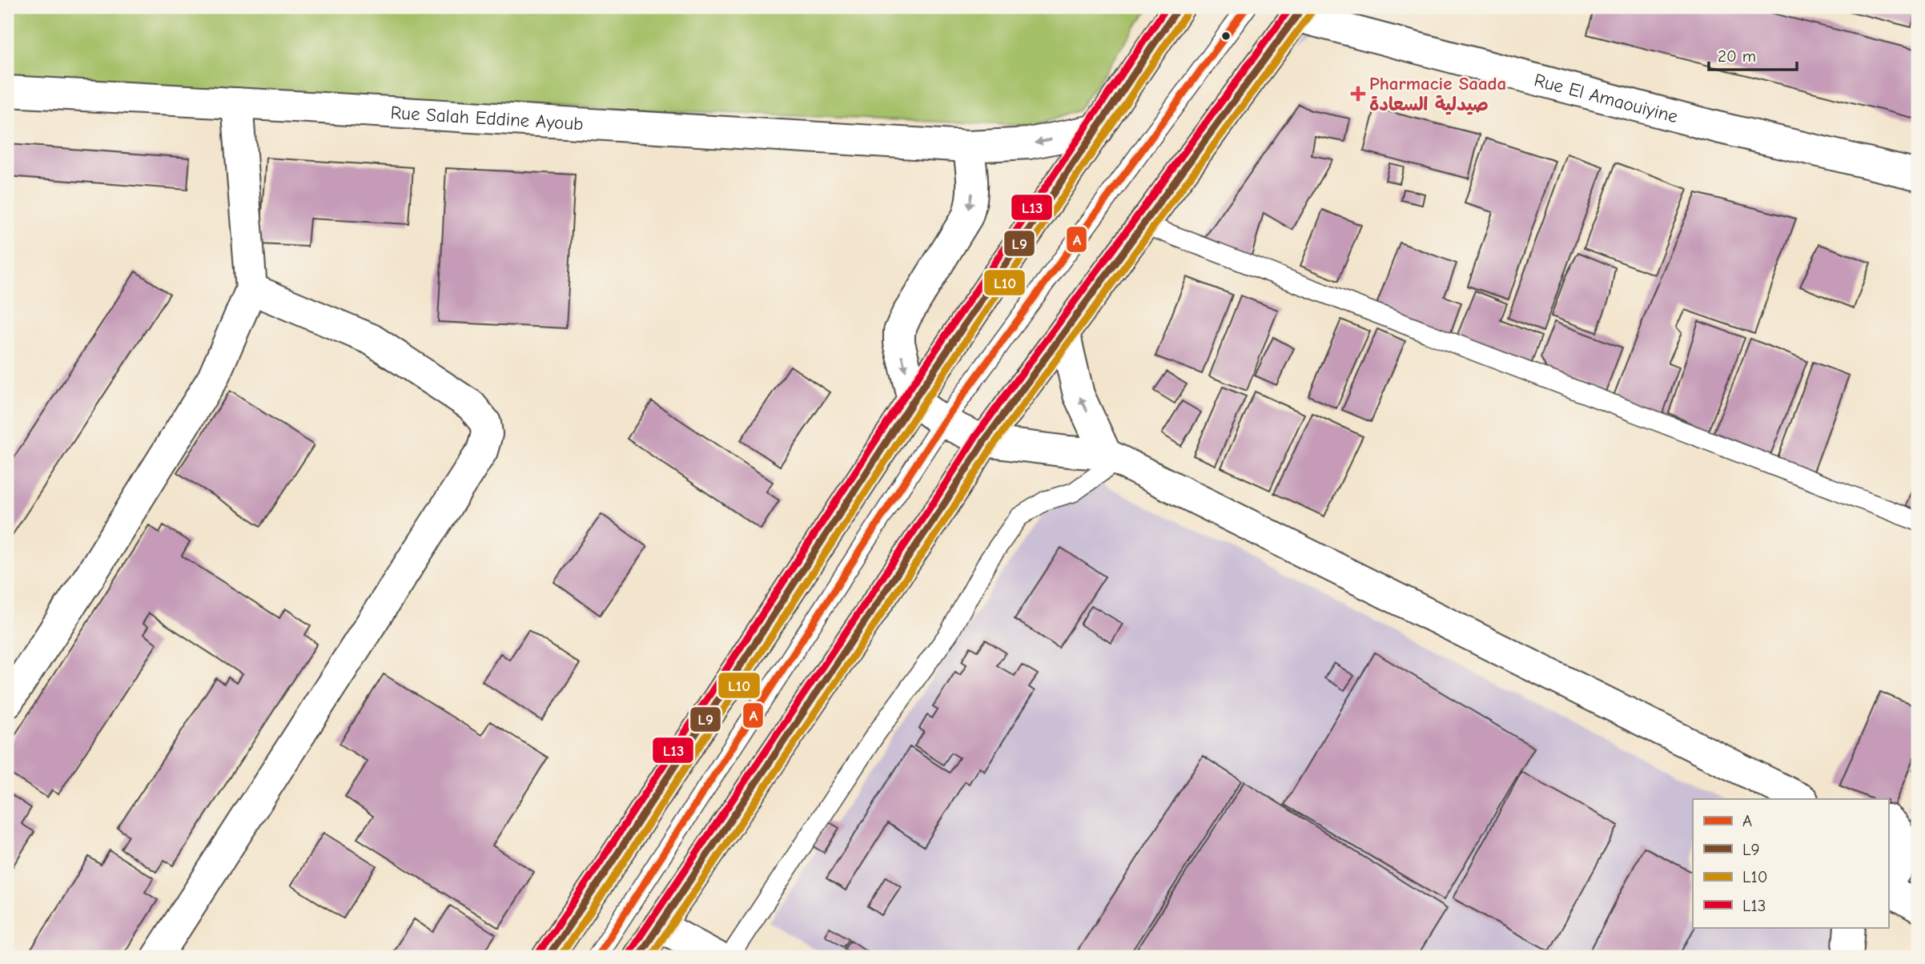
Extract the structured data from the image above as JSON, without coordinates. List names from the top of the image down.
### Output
{
  "streets": {
    "street": ["Rue El Amaouiyine", "Rue Salah Eddine Ayoub"]
  },
  "places": {
    "health": ["Pharmacie Saada صيدلية السعادة"]
  },
  "lines": [
    "transit line A",
    "transit line L9",
    "transit line L13",
    "transit line L10"
  ],
  "legend": [
    "A",
    "L9",
    "L10",
    "L13"
  ],
  "scale_bar": "20 m"
}
